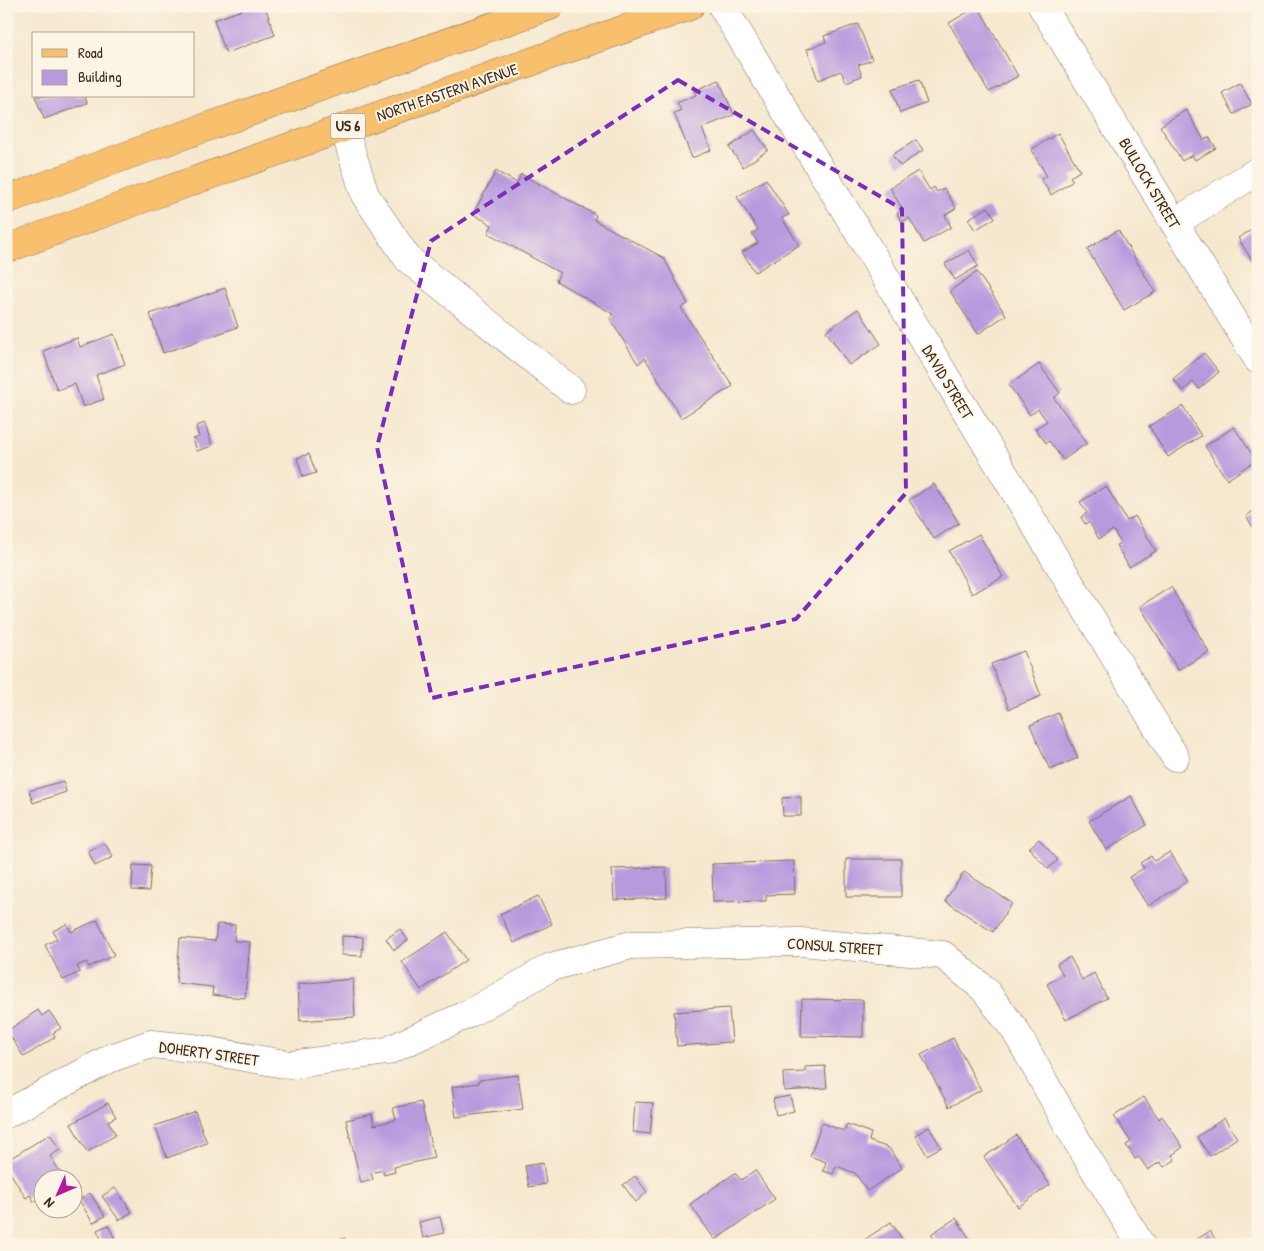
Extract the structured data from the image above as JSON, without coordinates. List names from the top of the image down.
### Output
{
  "streets": {
    "main road": ["NORTH EASTERN AVENUE", "US 6"],
    "street": [
      "BULLOCK STREET",
      "DAVID STREET",
      "CONSUL STREET",
      "DOHERTY STREET"
    ]
  },
  "crossings": [
    ["CONSUL STREET", "DOHERTY STREET"]
  ],
  "legend": ["Road", "Building"],
  "north": "bottom left"
}
